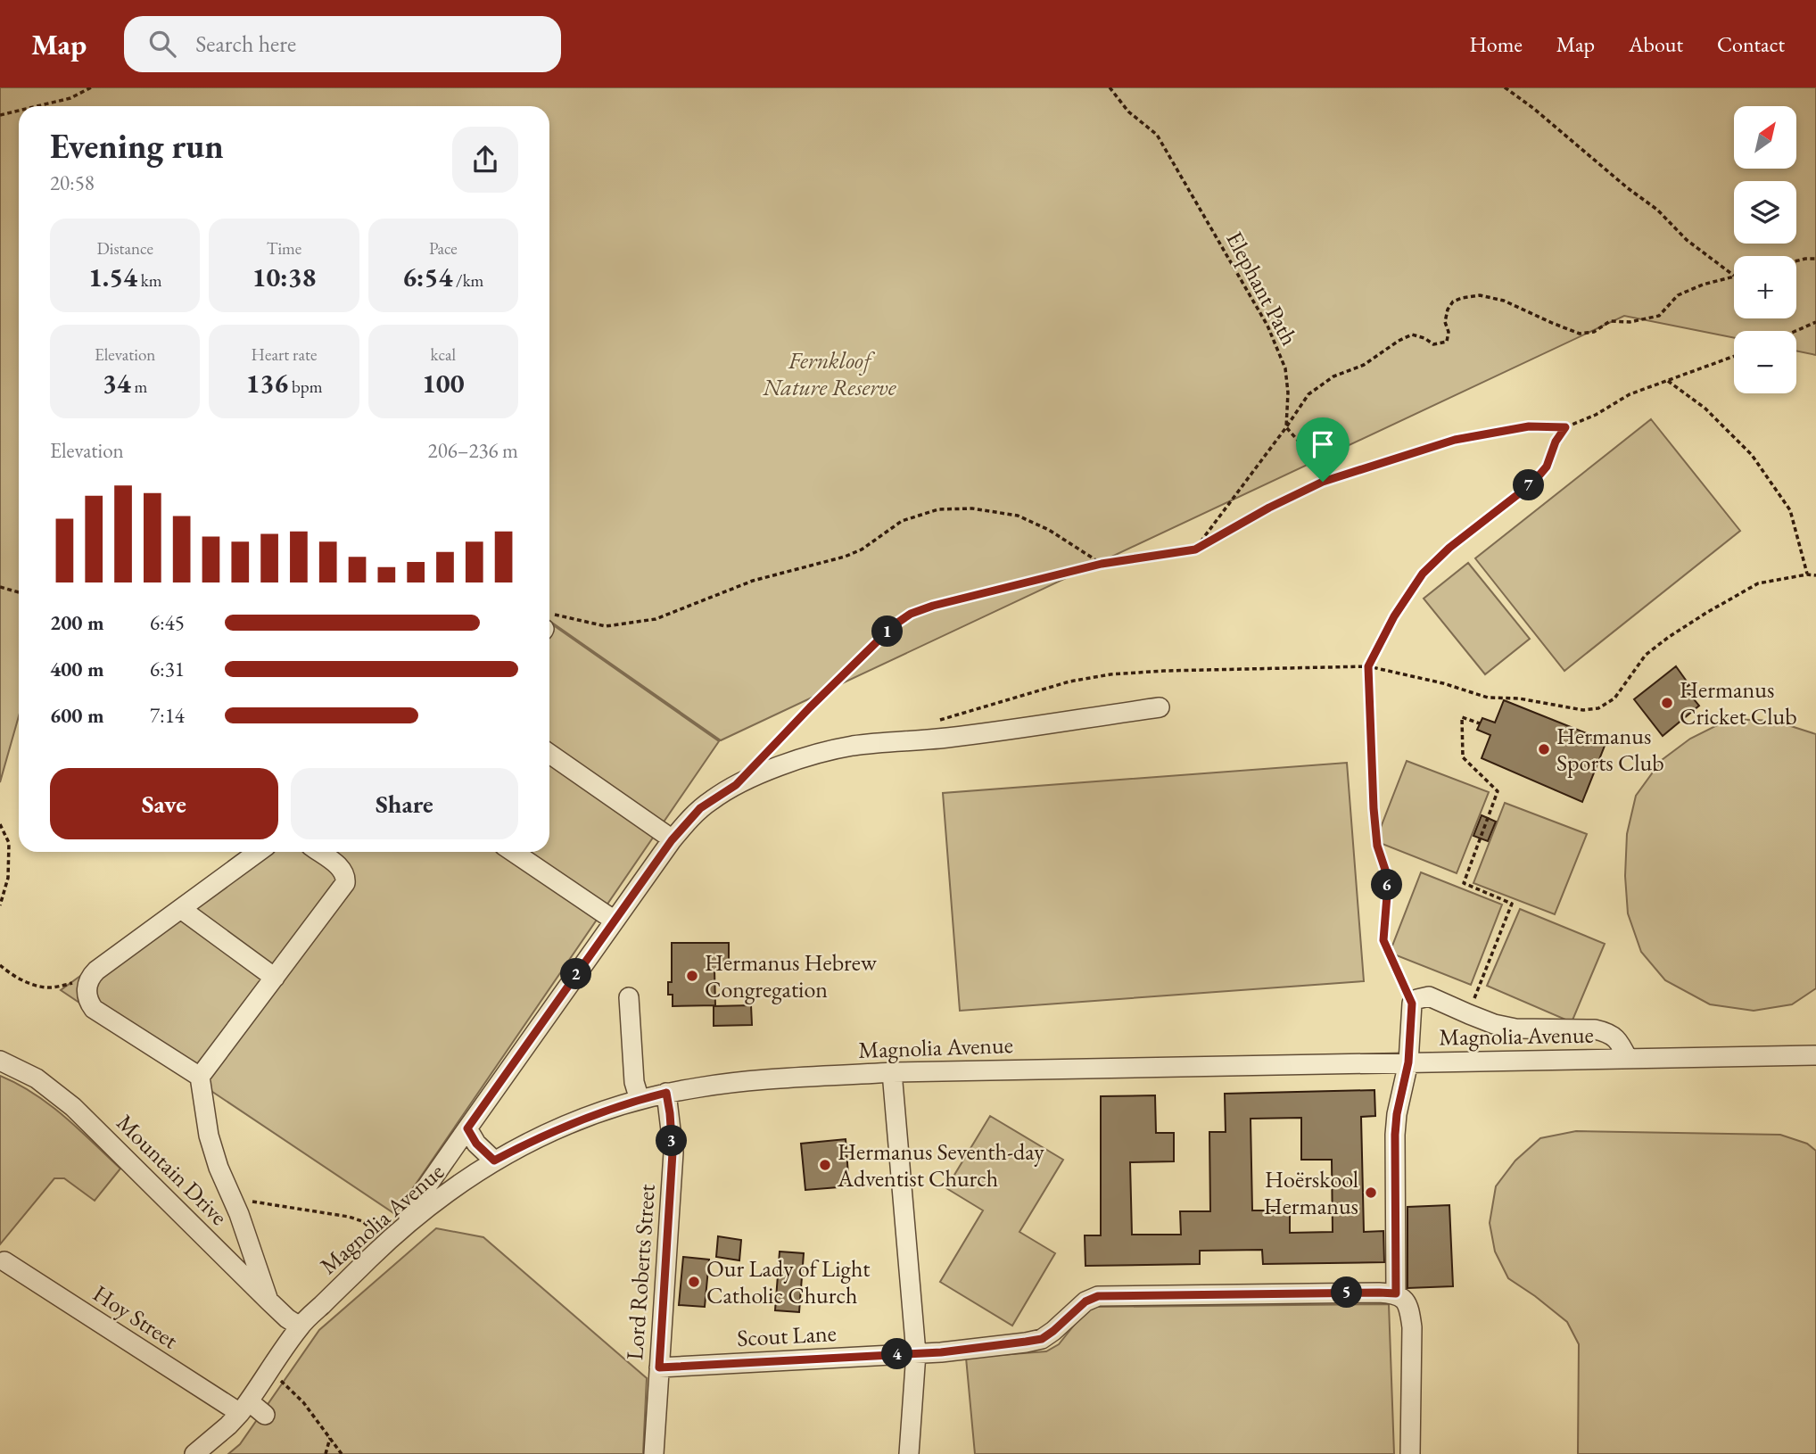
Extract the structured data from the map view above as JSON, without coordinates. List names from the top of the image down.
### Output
{
  "streets": {
    "street": [
      "Magnolia Avenue",
      "Mountain Drive",
      "Lord Roberts Street",
      "Hoy Street",
      "Scout Lane"
    ],
    "path": ["Elephant Path"]
  },
  "crossings": [
    ["Magnolia Avenue", "Mountain Drive"],
    ["Magnolia Avenue", "Lord Roberts Street"],
    ["Magnolia Avenue", "Hoy Street"],
    ["Lord Roberts Street", "Scout Lane"]
  ],
  "parks": ["Fernkloof Nature Reserve"],
  "places": [
    "Hermanus Cricket Club",
    "Hermanus Sports Club",
    "Hermanus Hebrew Congregation",
    "Hermanus Seventh-day Adventist Church",
    "Hoërskool Hermanus",
    "Our Lady of Light Catholic Church"
  ],
  "north": "top right",
  "page": {
    "header": "Map",
    "search": "Search here",
    "nav": [
      "Home",
      "Map",
      "About",
      "Contact"
    ],
    "map_buttons": ["+", "−"],
    "heading": ["Evening run", "20:58"],
    "stats": [
      ["Distance", "1.54 km"],
      ["Time", "10:38"],
      ["Pace", "6:54 /km"],
      ["Elevation", "34 m"],
      ["Heart rate", "136 bpm"],
      ["kcal", "100"]
    ],
    "chart": ["Elevation", "206–236 m"],
    "pins": [
      "7",
      "1",
      "6",
      "2",
      "3",
      "5",
      "4"
    ],
    "list": [
      {
        "name": "200 m",
        "note": "6:45"
      },
      {
        "name": "400 m",
        "note": "6:31"
      },
      {
        "name": "600 m",
        "note": "7:14"
      }
    ],
    "buttons": ["Save", "Share"]
  }
}
